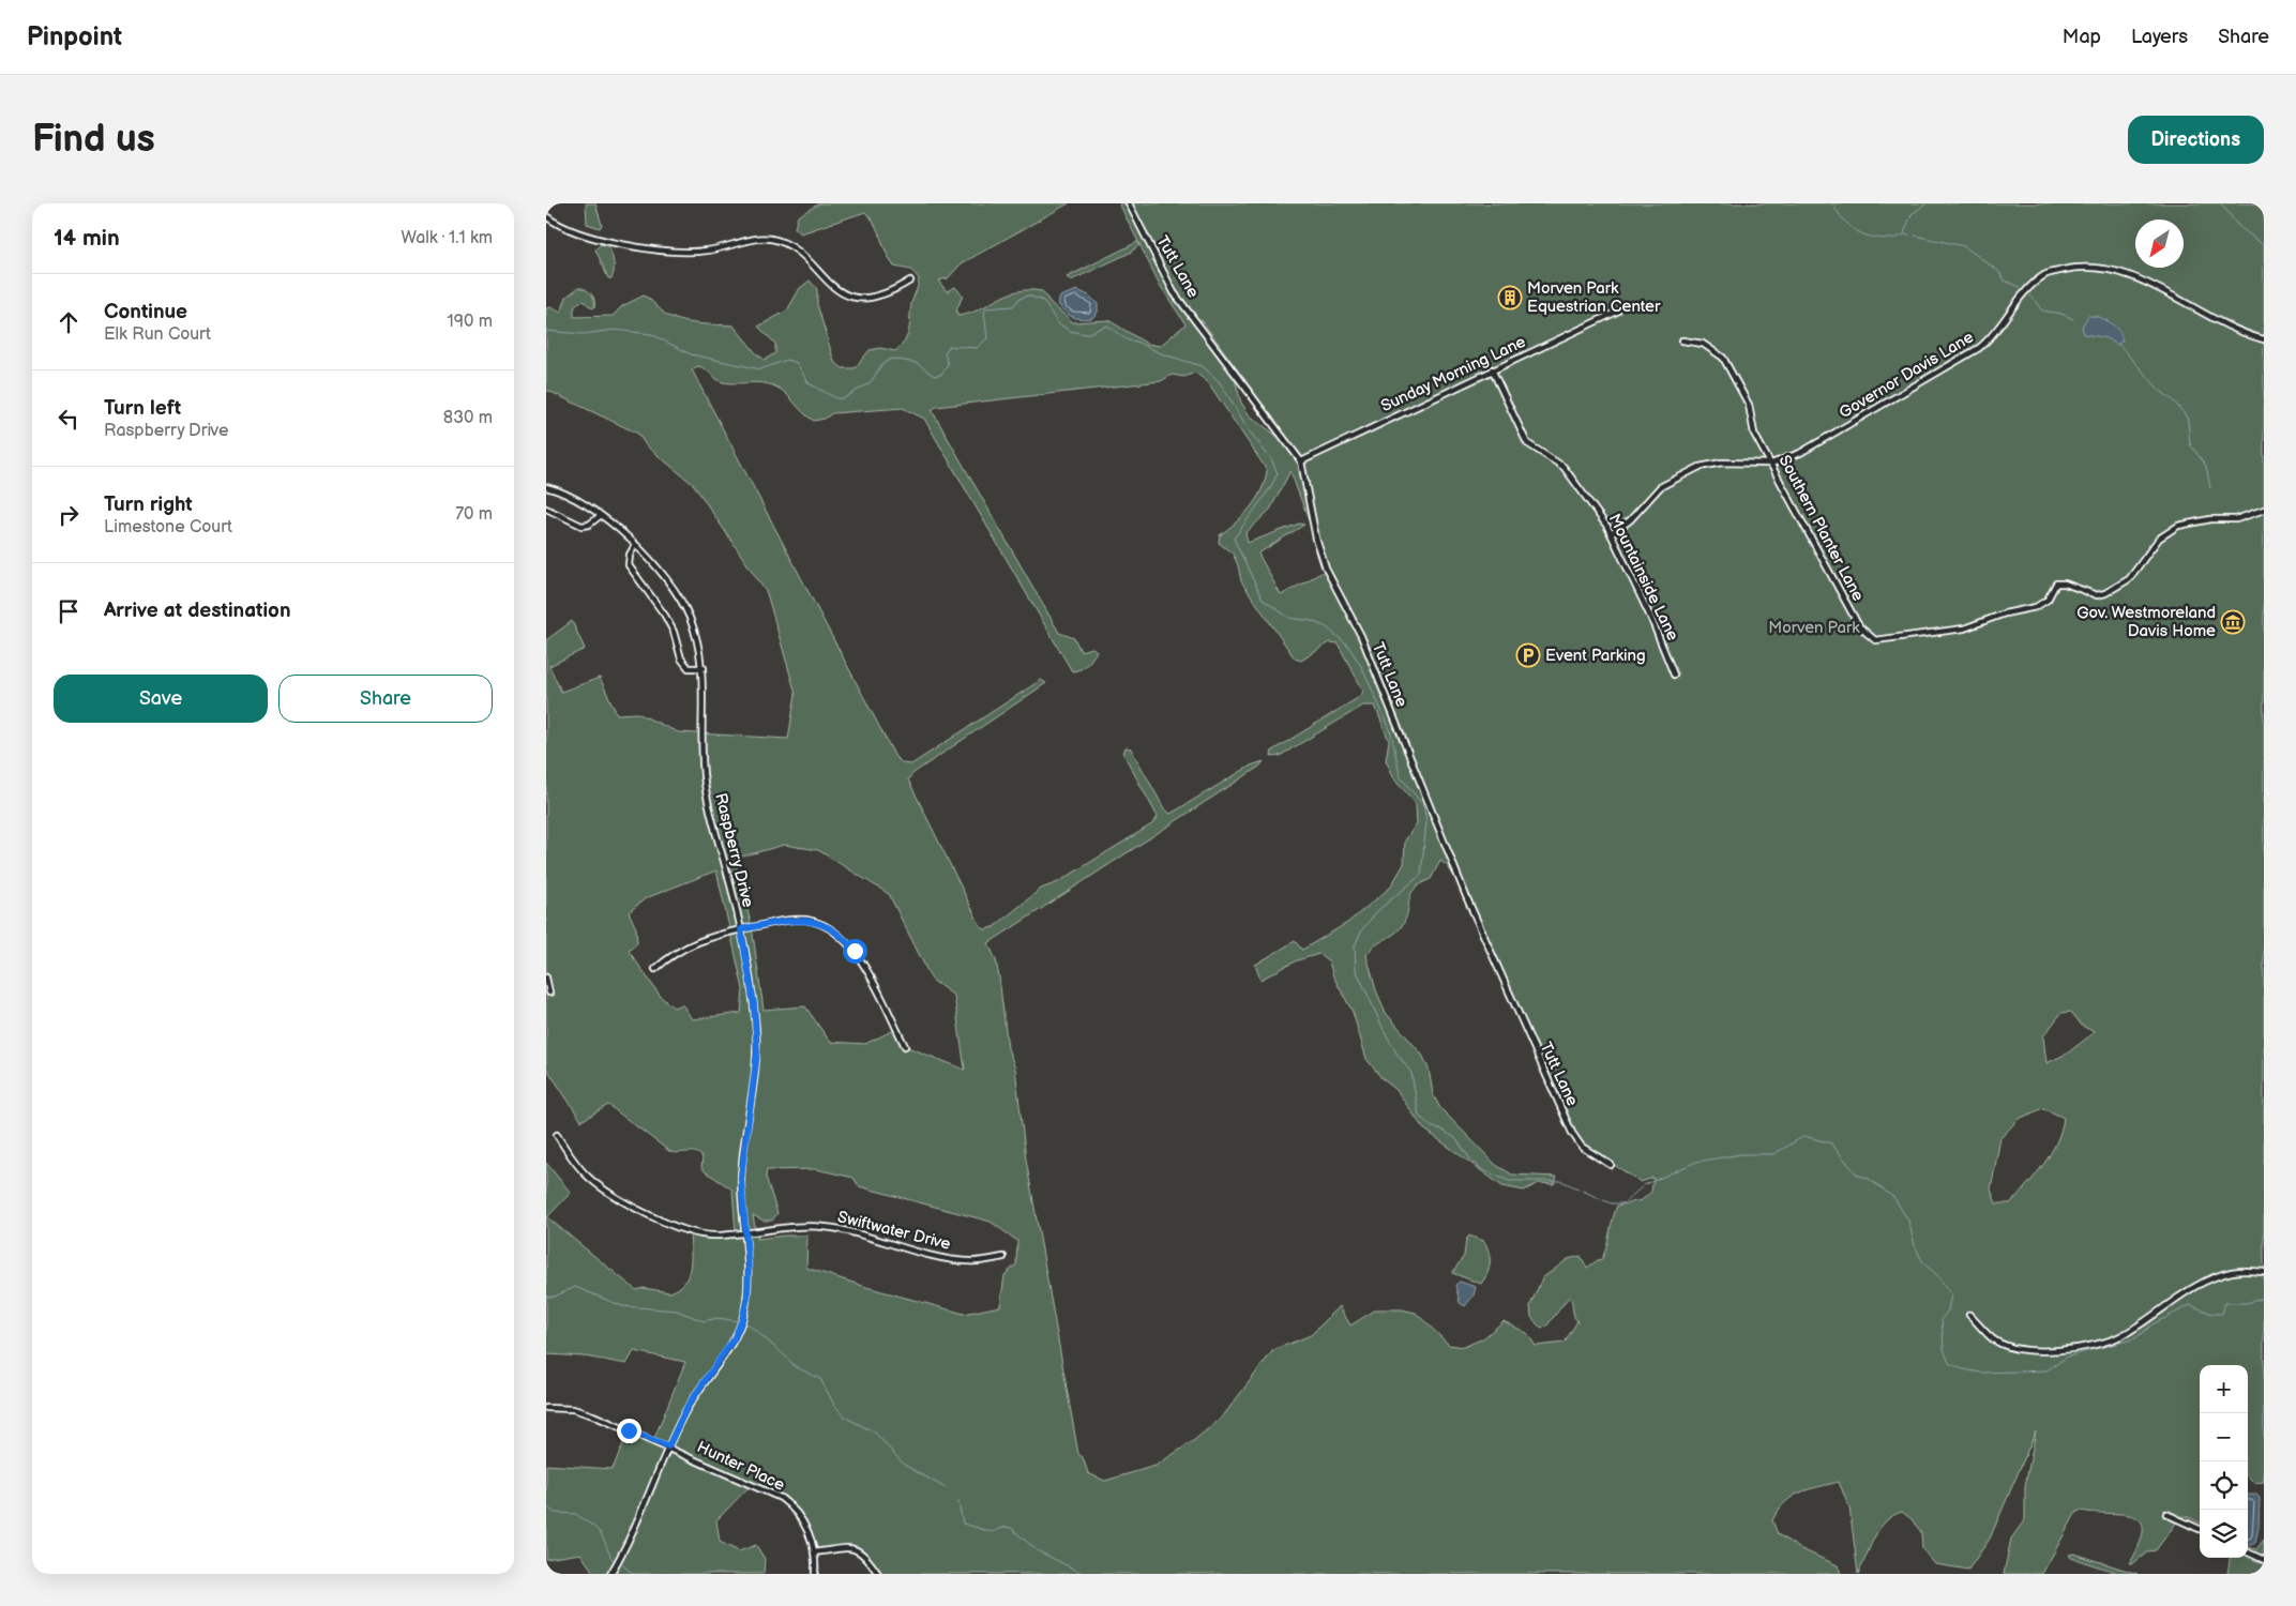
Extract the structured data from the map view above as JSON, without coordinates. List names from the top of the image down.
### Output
{
  "streets": {
    "street": [
      "Tutt Lane",
      "Sunday Morning Lane",
      "Governor Davis Lane",
      "Southern Planter Lane",
      "Mountainside Lane",
      "Raspberry Drive",
      "Swiftwater Drive",
      "Hunter Place"
    ]
  },
  "crossings": [
    ["Tutt Lane", "Sunday Morning Lane"],
    ["Sunday Morning Lane", "Mountainside Lane"],
    ["Governor Davis Lane", "Southern Planter Lane"],
    ["Governor Davis Lane", "Mountainside Lane"],
    ["Raspberry Drive", "Swiftwater Drive"],
    ["Raspberry Drive", "Hunter Place"]
  ],
  "parks": ["Morven Park"],
  "places": {
    "building": ["Morven Park Equestrian Center"],
    "museum": ["Gov. Westmoreland Davis Home"],
    "parking": ["Event Parking"]
  },
  "north": "bottom left",
  "page": {
    "header": "Pinpoint",
    "nav": ["Map", "Layers", "Share"],
    "buttons": [
      "Directions",
      ["Save", "Share"]
    ],
    "title": "Find us",
    "heading": ["14 min", "Walk · 1.1 km"],
    "list": [
      ["Continue", "Elk Run Court", "190 m"],
      ["Turn left", "Raspberry Drive", "830 m"],
      ["Turn right", "Limestone Court", "70 m"],
      "Arrive at destination"
    ],
    "map_buttons": ["+", "−"]
  }
}
